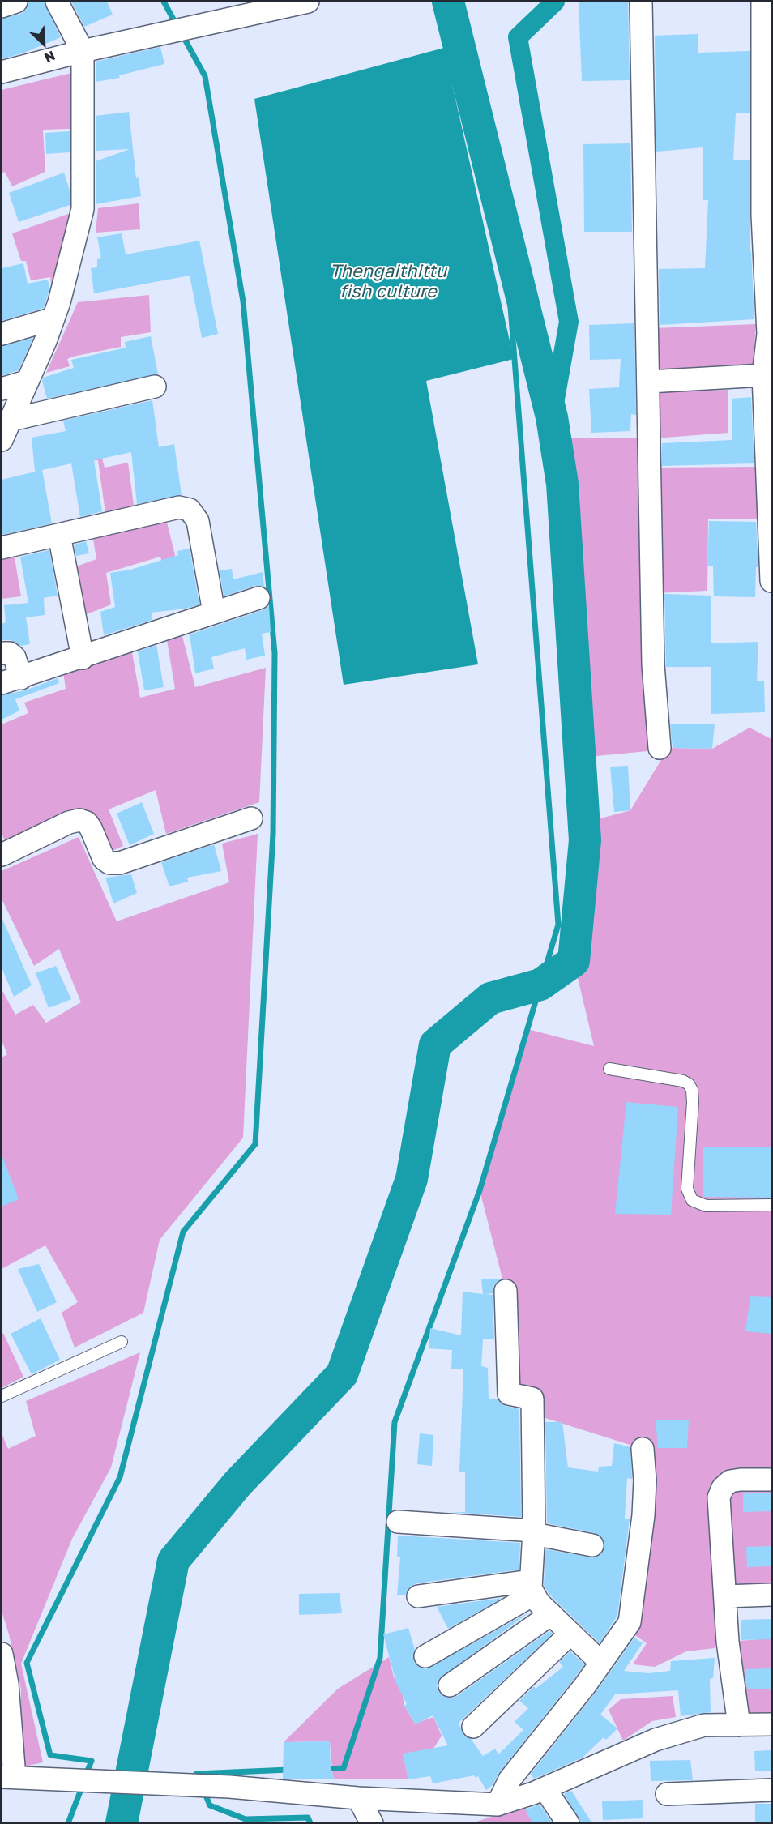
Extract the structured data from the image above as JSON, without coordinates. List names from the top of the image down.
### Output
{
  "water": ["Thengaithittu fish culture"],
  "north": "bottom right"
}
